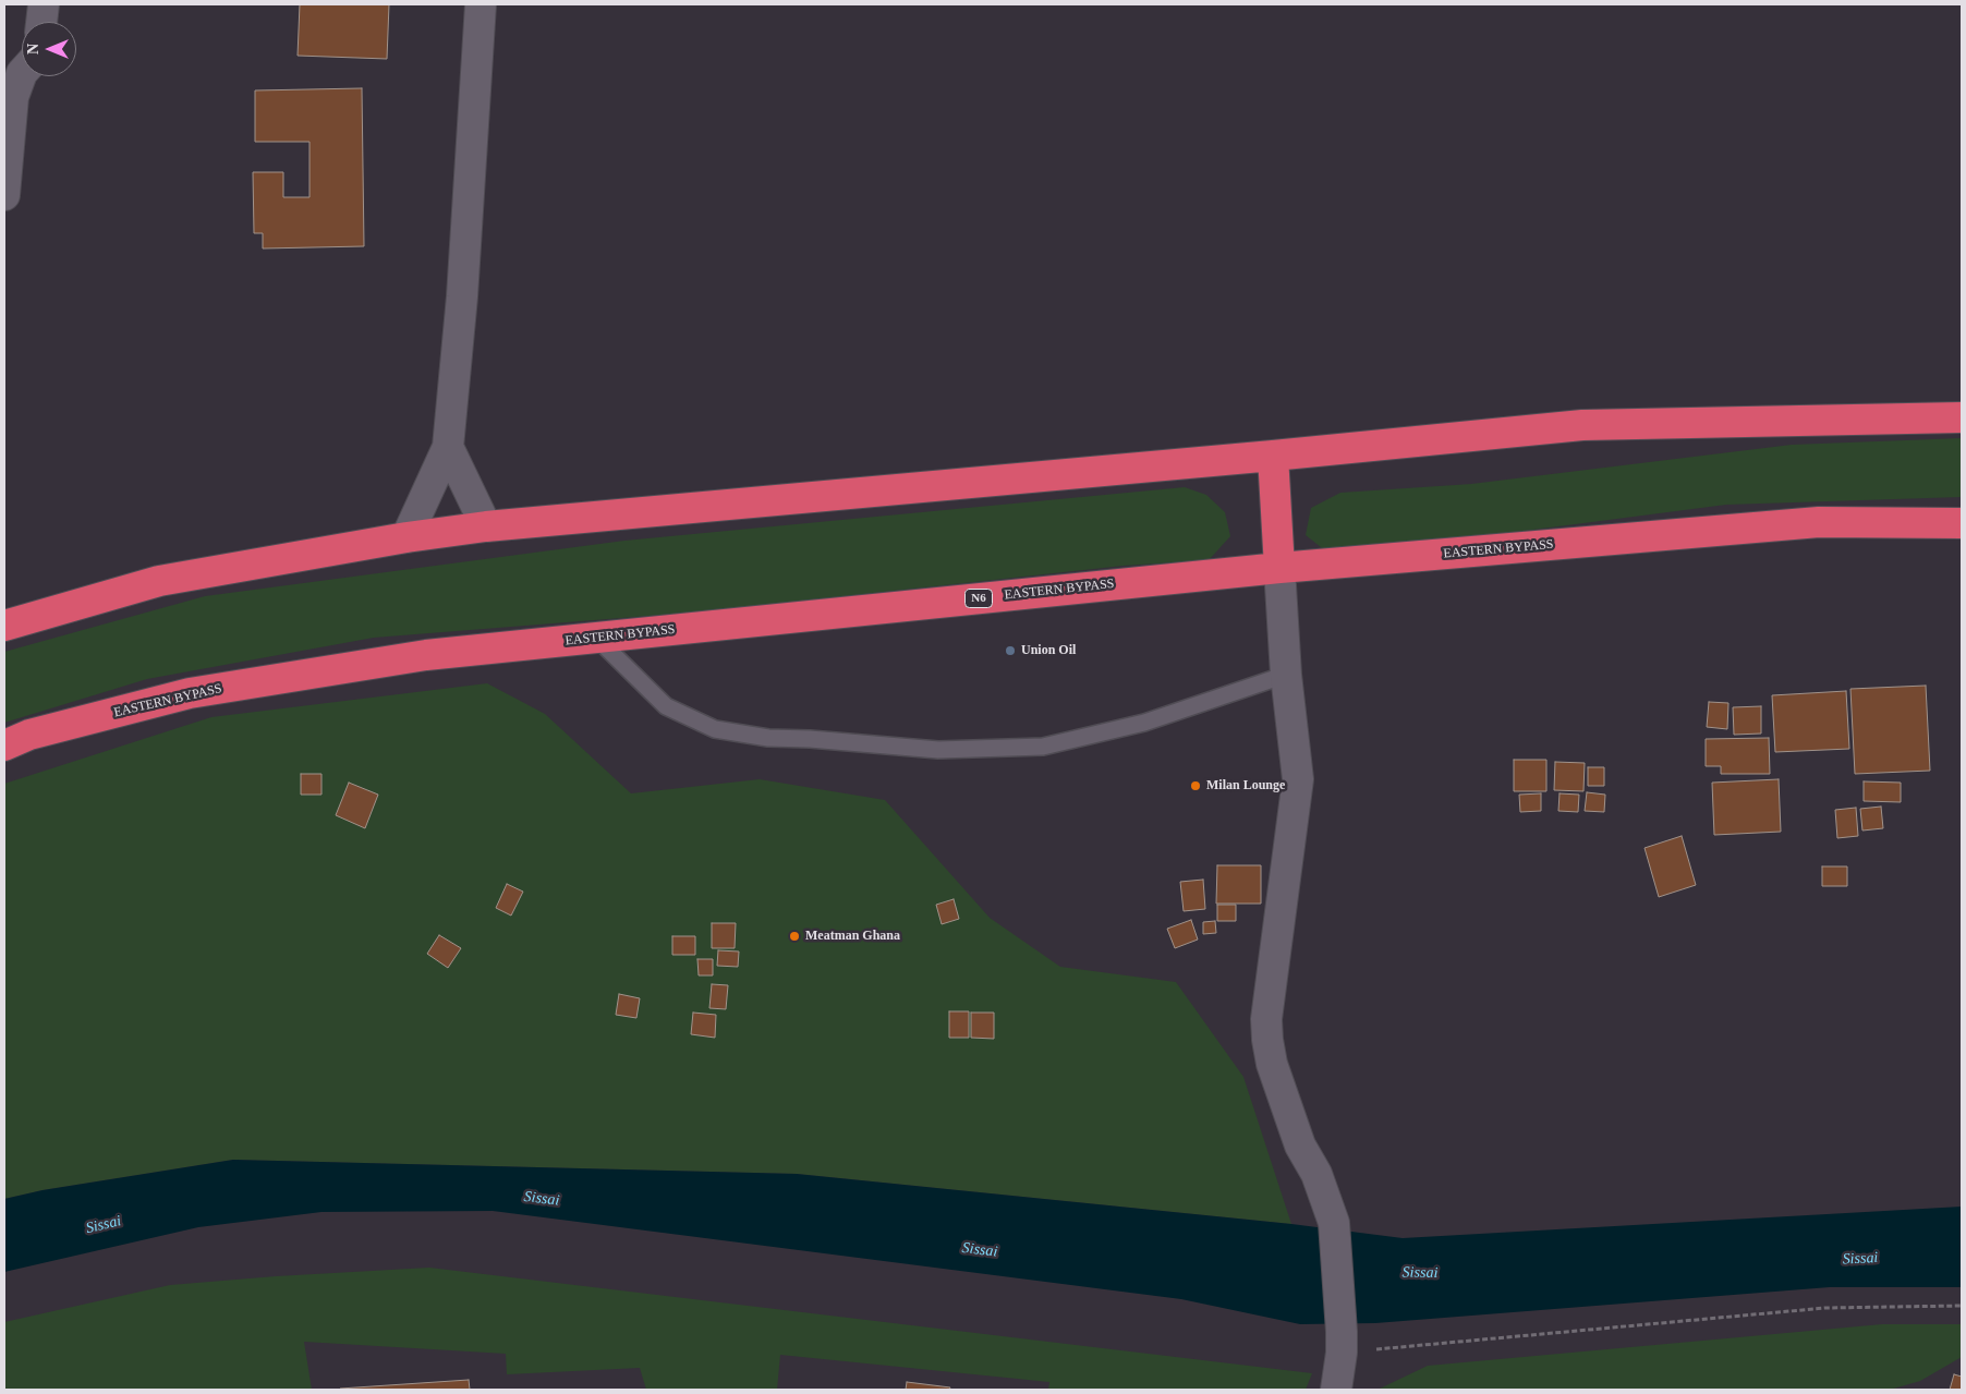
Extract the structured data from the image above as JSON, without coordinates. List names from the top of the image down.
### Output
{
  "streets": {
    "highway": ["EASTERN BYPASS", "N6"]
  },
  "water": ["Sissai"],
  "places": ["Union Oil", "Milan Lounge", "Meatman Ghana"],
  "north": "left"
}
